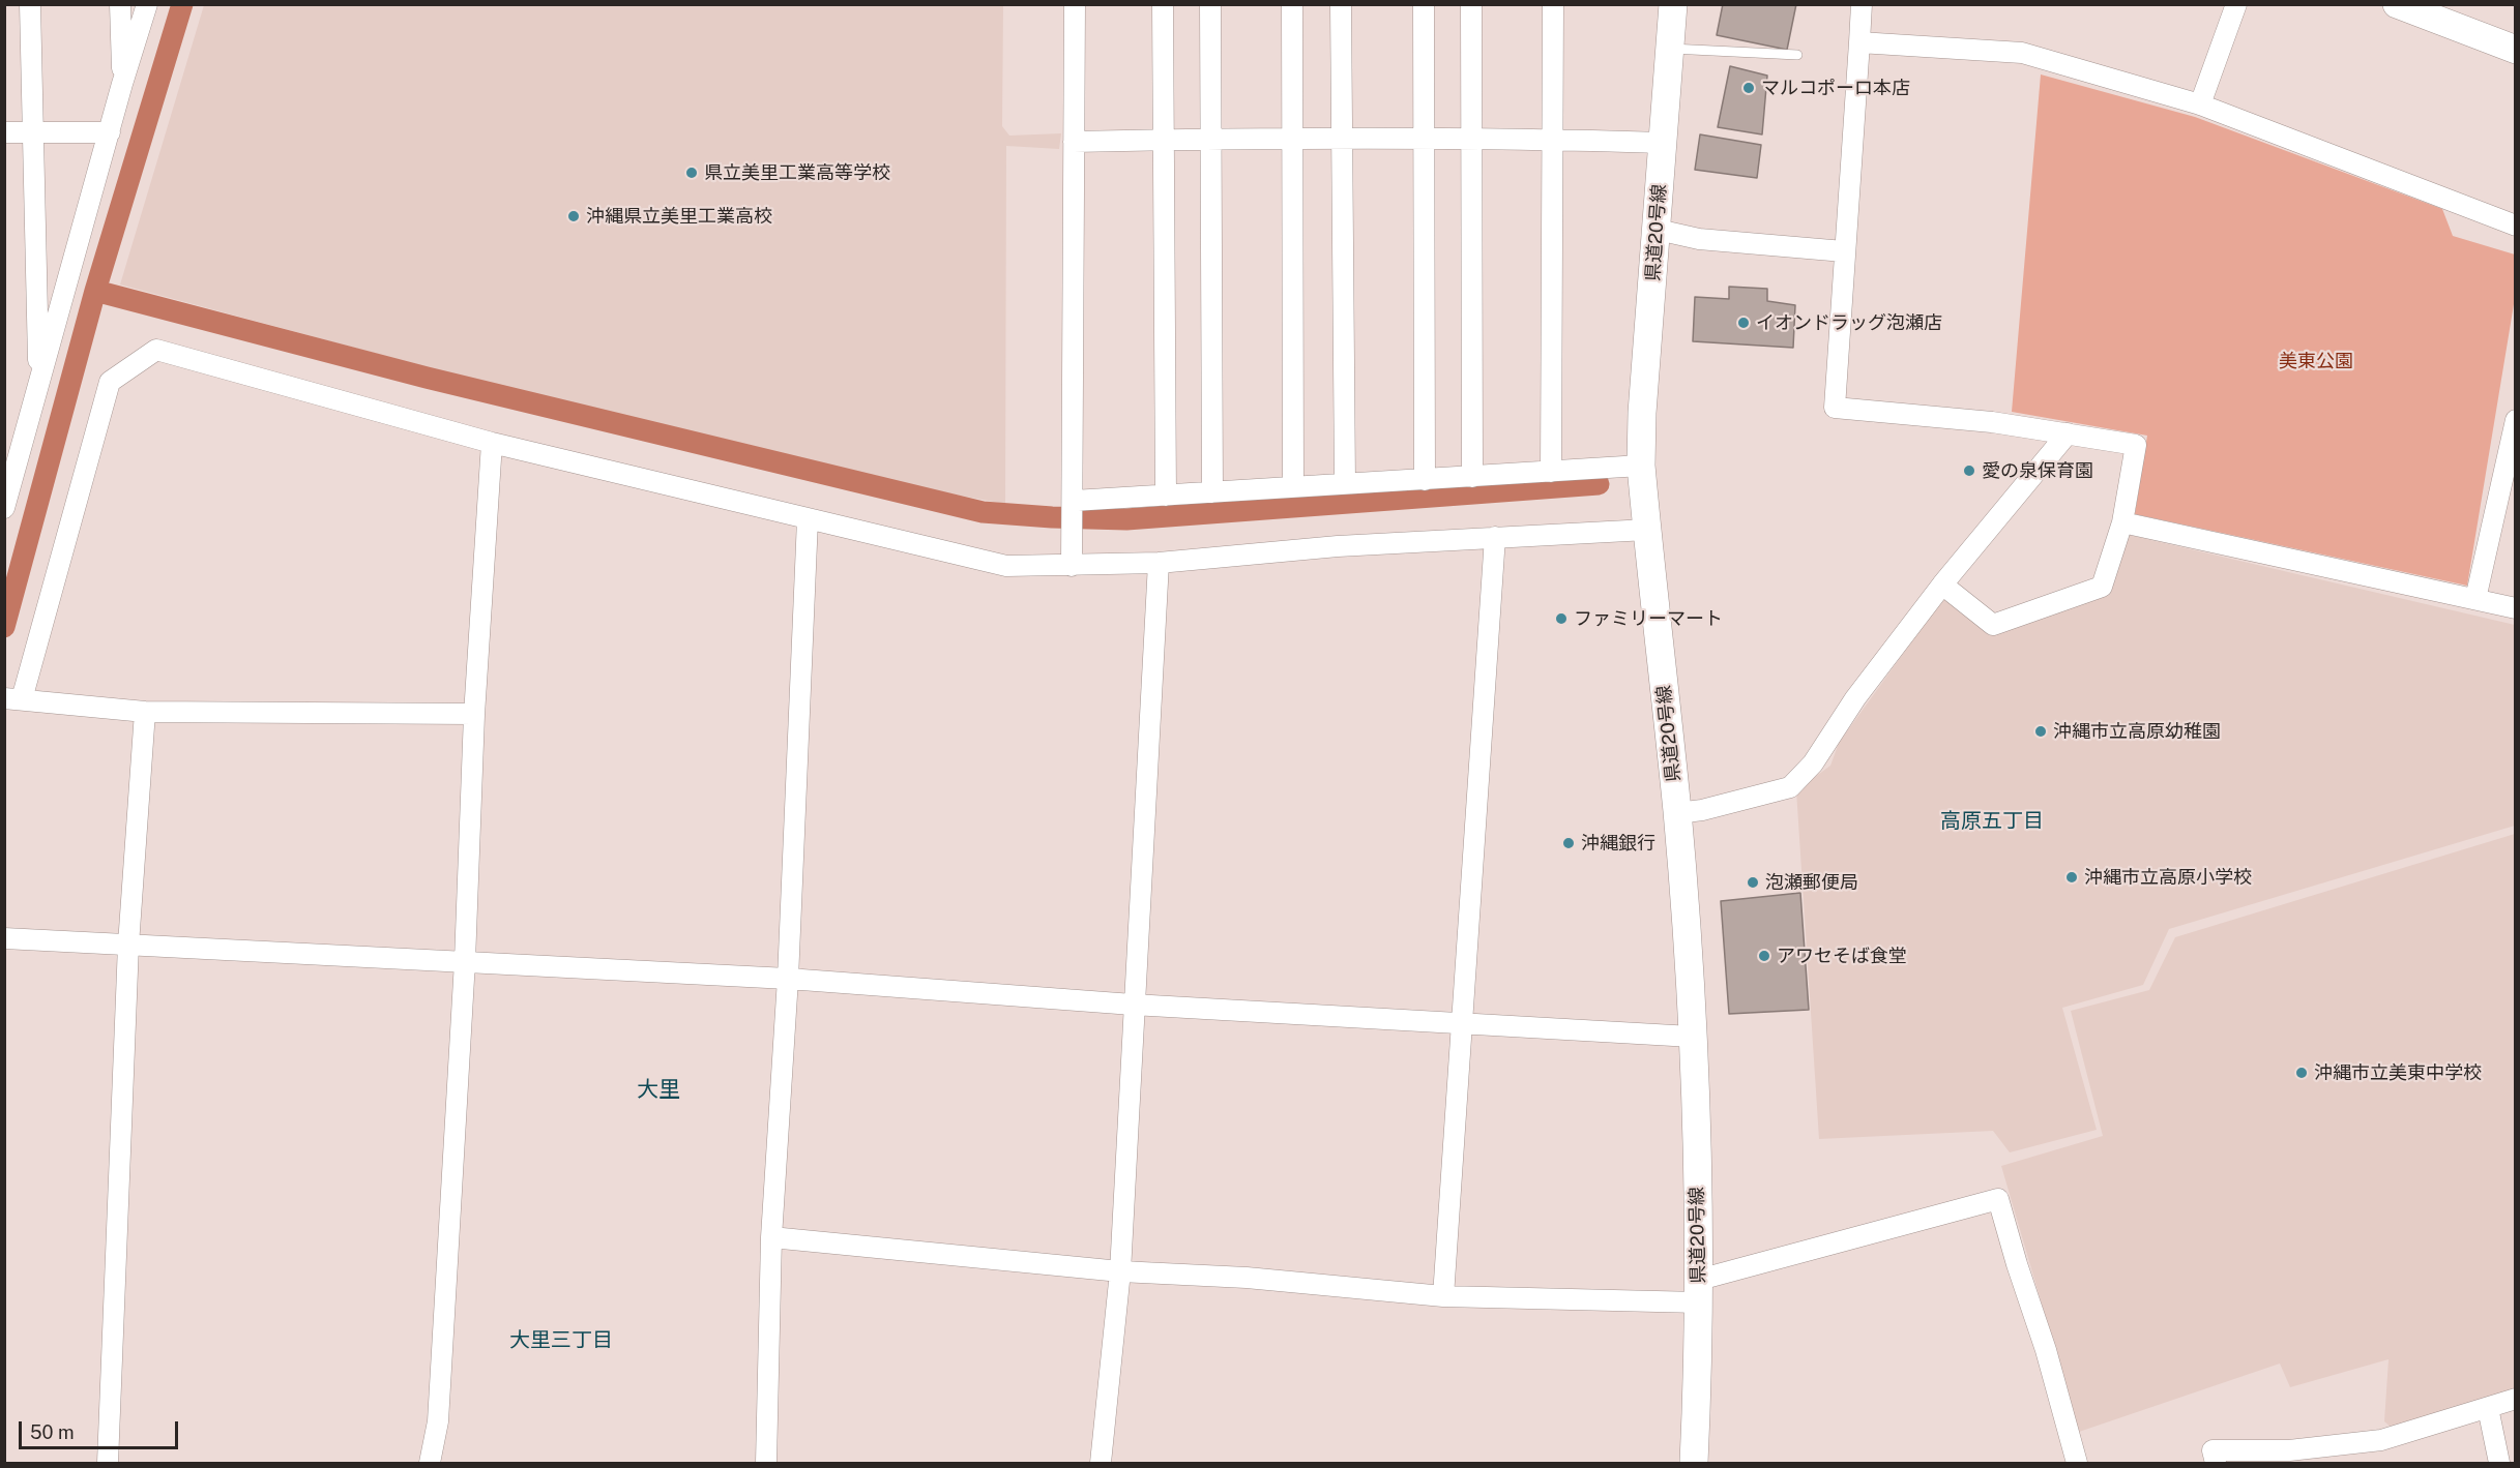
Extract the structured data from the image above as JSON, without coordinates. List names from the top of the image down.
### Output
{
  "streets": {
    "main road": ["県道20号線"]
  },
  "districts": ["高原五丁目", "大里", "大里三丁目"],
  "parks": ["美東公園"],
  "places": [
    "マルコポーロ本店",
    "県立美里工業高等学校",
    "沖縄県立美里工業高校",
    "イオンドラッグ泡瀬店",
    "愛の泉保育園",
    "ファミリーマート",
    "沖縄市立高原幼稚園",
    "沖縄銀行",
    "沖縄市立高原小学校",
    "泡瀬郵便局",
    "アワセそば食堂",
    "沖縄市立美東中学校"
  ],
  "scale_bar": "50 m"
}
